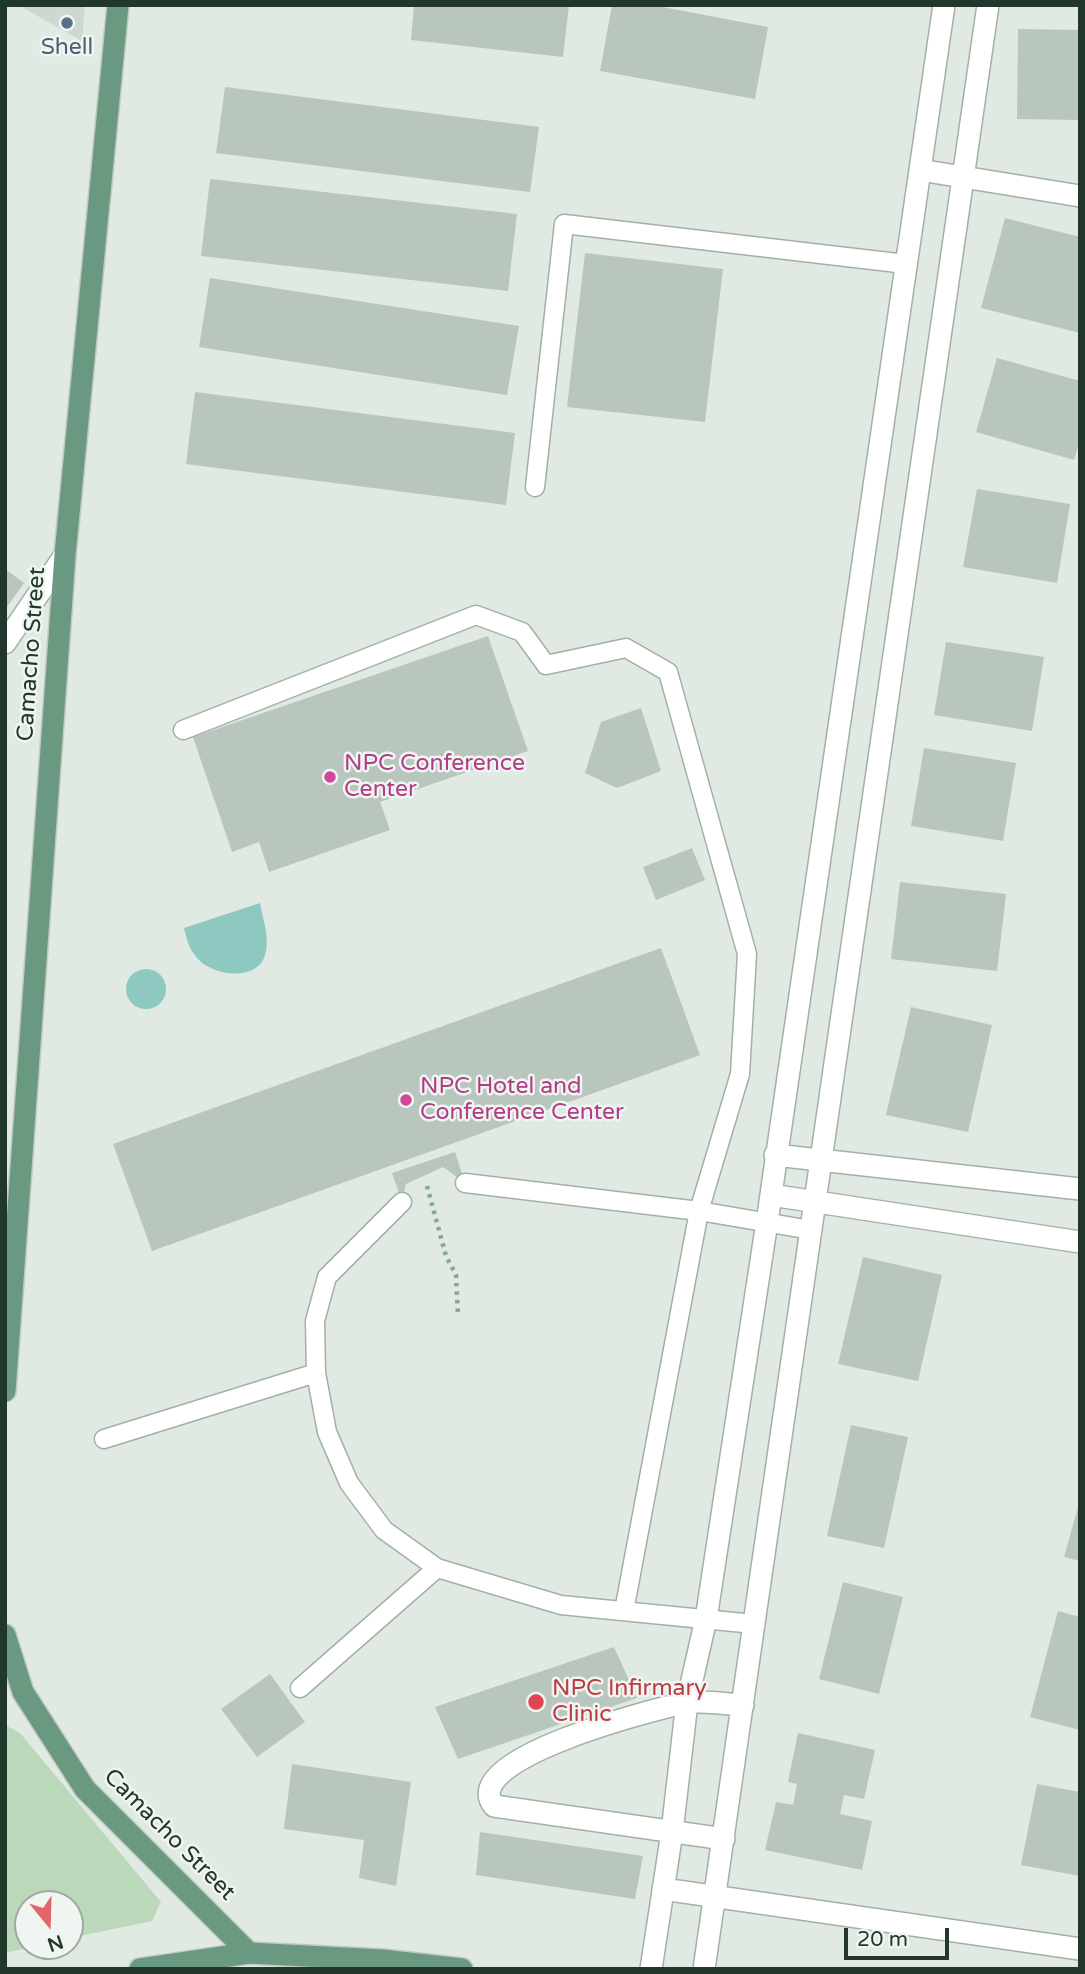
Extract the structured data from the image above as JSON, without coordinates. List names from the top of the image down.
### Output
{
  "streets": {
    "main road": ["Camacho Street"]
  },
  "places": [
    "Shell",
    "NPC Conference Center",
    "NPC Hotel and Conference Center",
    "NPC Infirmary Clinic"
  ],
  "scale_bar": "20 m",
  "north": "bottom"
}
